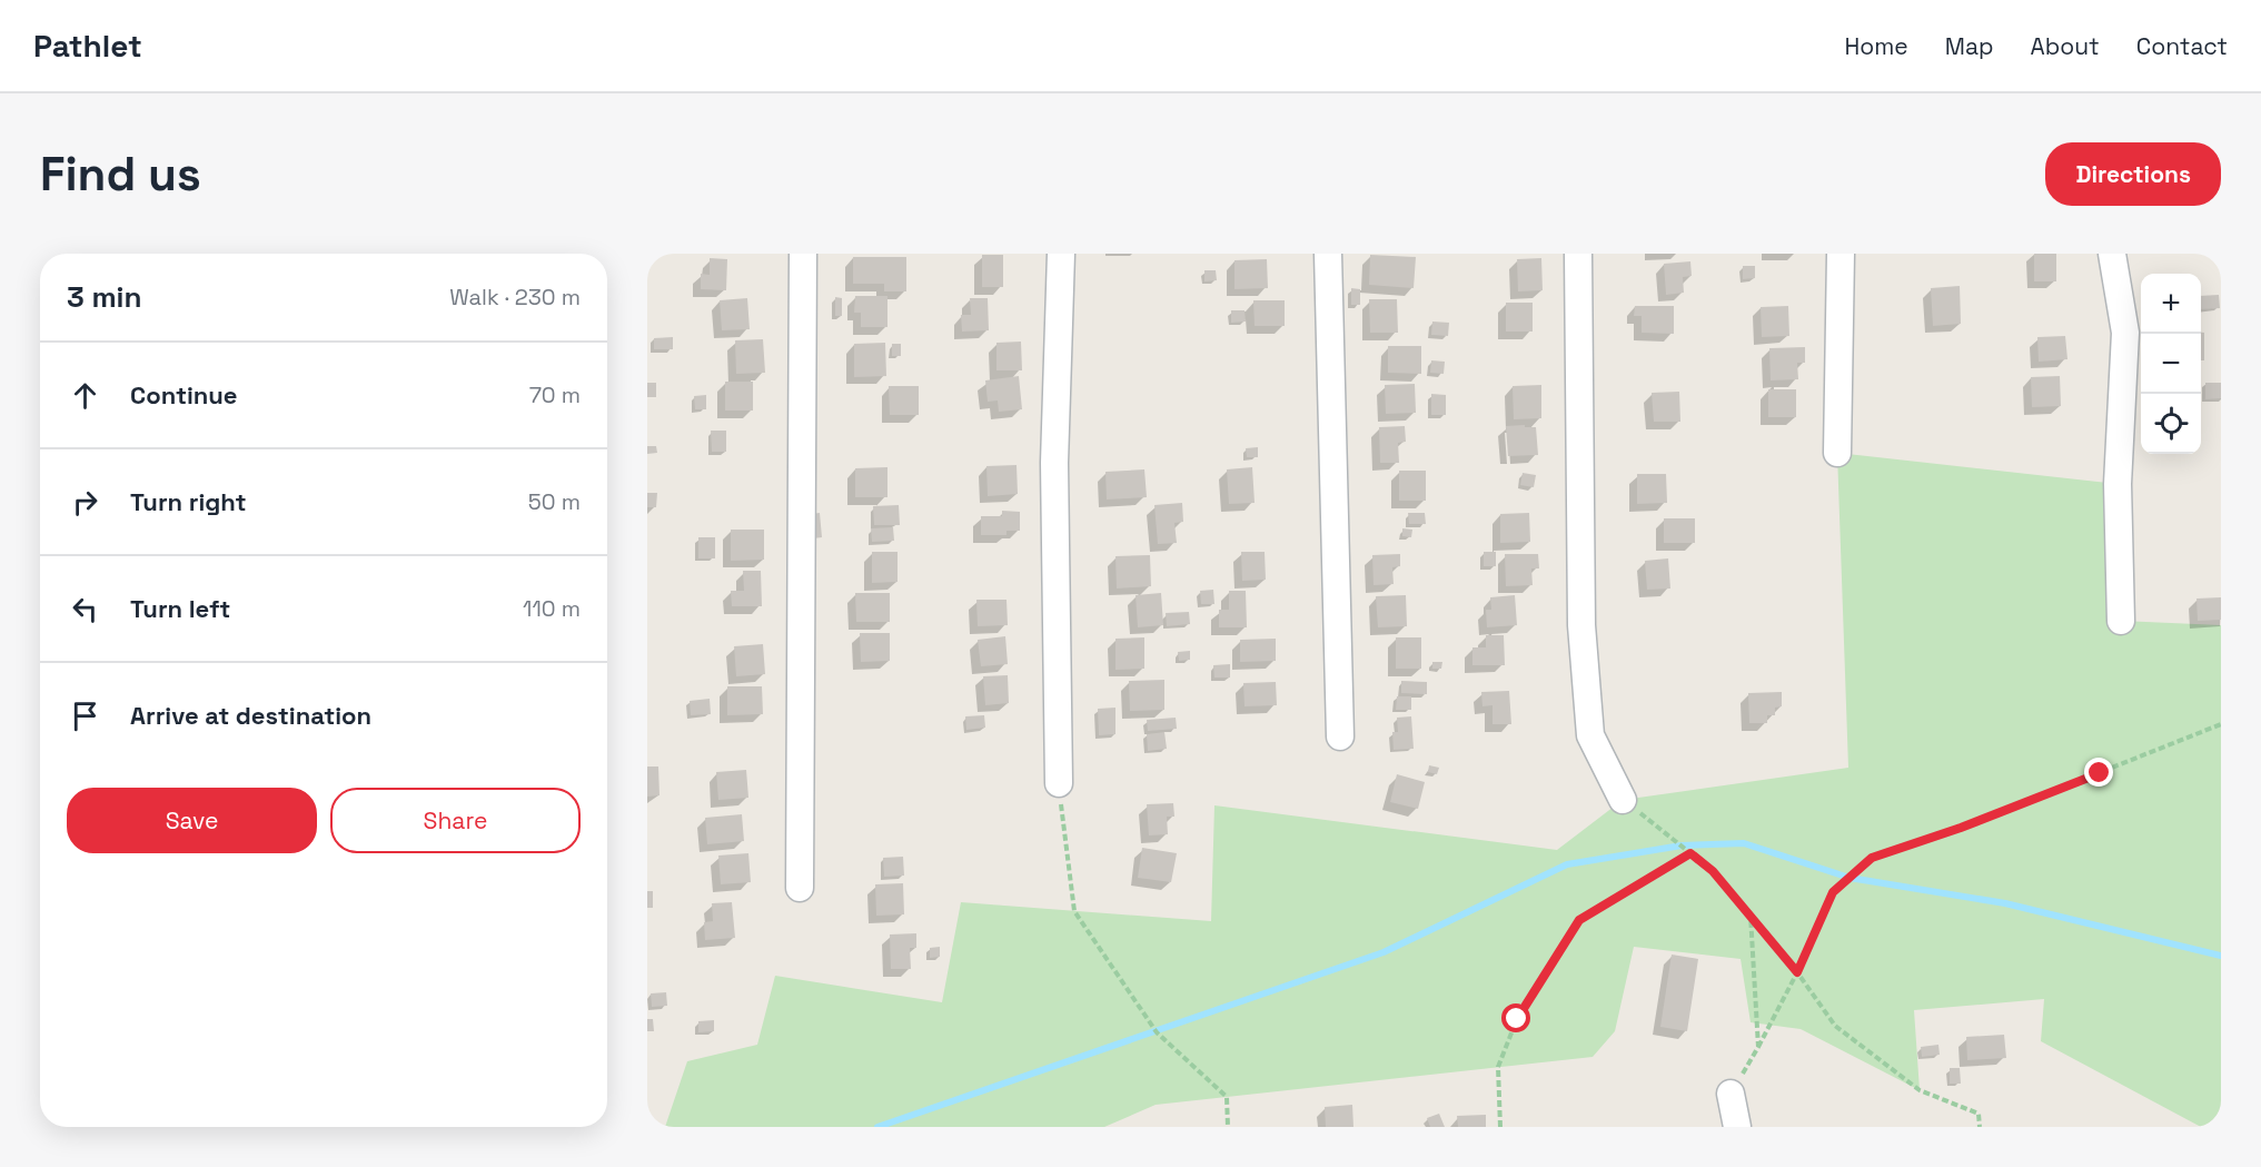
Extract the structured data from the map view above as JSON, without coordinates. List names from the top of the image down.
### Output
{
  "page": {
    "header": "Pathlet",
    "nav": [
      "Home",
      "Map",
      "About",
      "Contact"
    ],
    "buttons": [
      "Directions",
      ["Save", "Share"]
    ],
    "title": "Find us",
    "heading": ["3 min", "Walk · 230 m"],
    "map_buttons": ["+", "−"],
    "list": [
      ["Continue", "70 m"],
      ["Turn right", "50 m"],
      ["Turn left", "110 m"],
      "Arrive at destination"
    ]
  }
}
